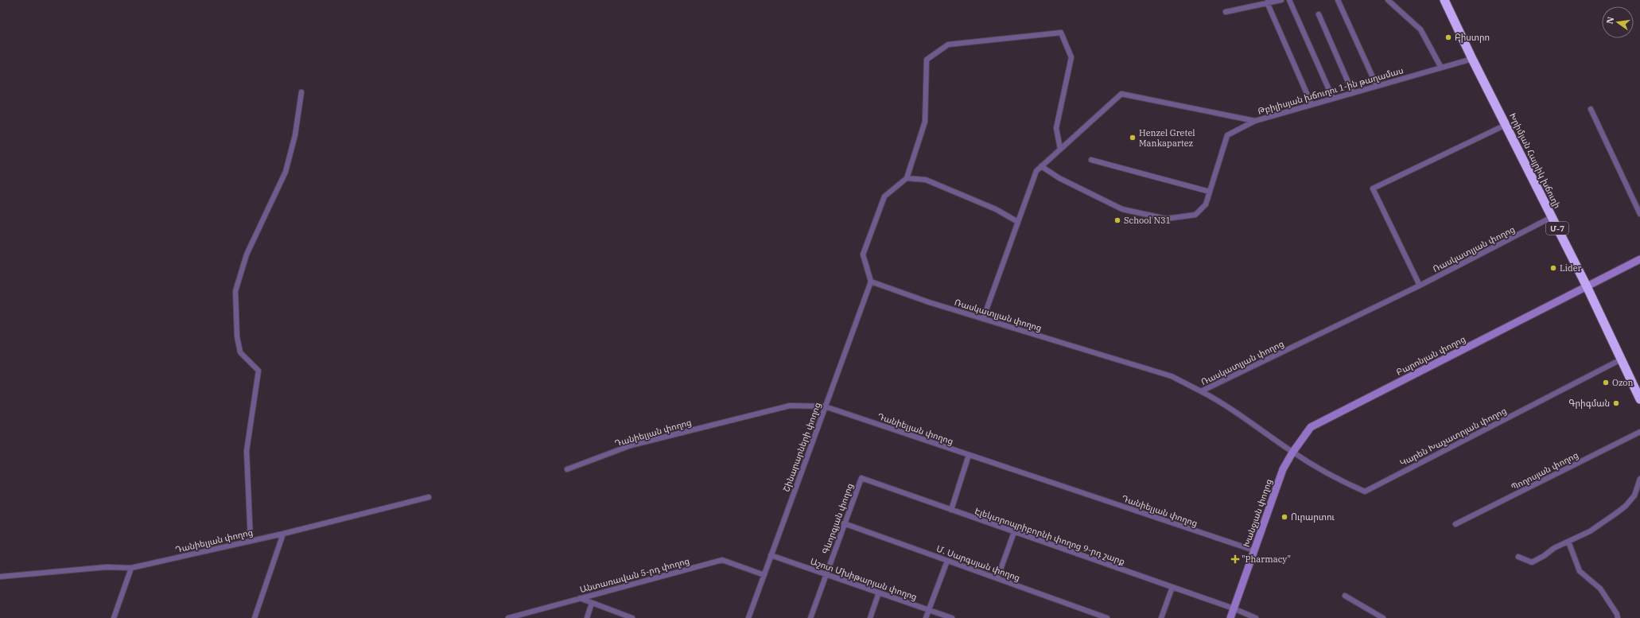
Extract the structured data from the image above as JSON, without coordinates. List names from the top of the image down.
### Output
{
  "streets": {
    "highway": ["Խրիմյան Հայրիկ խճուղի", "Մ-7"],
    "main road": ["Բարոնյան փողոց", "Խանջյան փողոց"],
    "street": [
      "Թբիլիսյան խճուղու 1-ին թաղամաս",
      "Ռասկատլյան փողոց",
      "Դանիելյան փողոց",
      "Կարեն Խաչատրյան փողոց",
      "Շինարարների փողոց",
      "Պողոսյան փողոց",
      "Գևորգյան փողոց",
      "Էլեկտրոպրիբորնի փողոց 9-րդ շարք",
      "Մ. Սարգսյան փողոց",
      "Անտառավան 5-րդ փողոց",
      "Աշոտ Մխիթարյան փողոց"
    ]
  },
  "crossings": [
    ["Թբիլիսյան խճուղու 1-ին թաղամաս", "Խրիմյան Հայրիկ խճուղի"],
    ["Թբիլիսյան խճուղու 1-ին թաղամաս", "Ռասկատլյան փողոց"],
    ["Խրիմյան Հայրիկ խճուղի", "Ռասկատլյան փողոց"],
    ["Խրիմյան Հայրիկ խճուղի", "Բարոնյան փողոց"],
    ["Խրիմյան Հայրիկ խճուղի", "Կարեն Խաչատրյան փողոց"],
    ["Ռասկատլյան փողոց", "Շինարարների փողոց"],
    ["Բարոնյան փողոց", "Կարեն Խաչատրյան փողոց"],
    ["Բարոնյան փողոց", "Խանջյան փողոց"],
    ["Դանիելյան փողոց", "Շինարարների փողոց"],
    ["Դանիելյան փողոց", "Խանջյան փողոց"],
    ["Կարեն Խաչատրյան փողոց", "Խանջյան փողոց"],
    ["Շինարարների փողոց", "Անտառավան 5-րդ փողոց"],
    ["Շինարարների փողոց", "Աշոտ Մխիթարյան փողոց"],
    ["Խանջյան փողոց", "Էլեկտրոպրիբորնի փողոց 9-րդ շարք"],
    ["Գևորգյան փողոց", "Էլեկտրոպրիբորնի փողոց 9-րդ շարք"],
    ["Գևորգյան փողոց", "Մ. Սարգսյան փողոց"],
    ["Գևորգյան փողոց", "Աշոտ Մխիթարյան փողոց"]
  ],
  "places": {
    "other": [
      "Բիստրո",
      "Henzel Gretel Mankapartez",
      "School N31",
      "Lider",
      "Ozon",
      "Գրիգման",
      "Ուրարտու"
    ],
    "health": ["\"Pharmacy\""]
  },
  "north": "left"
}
